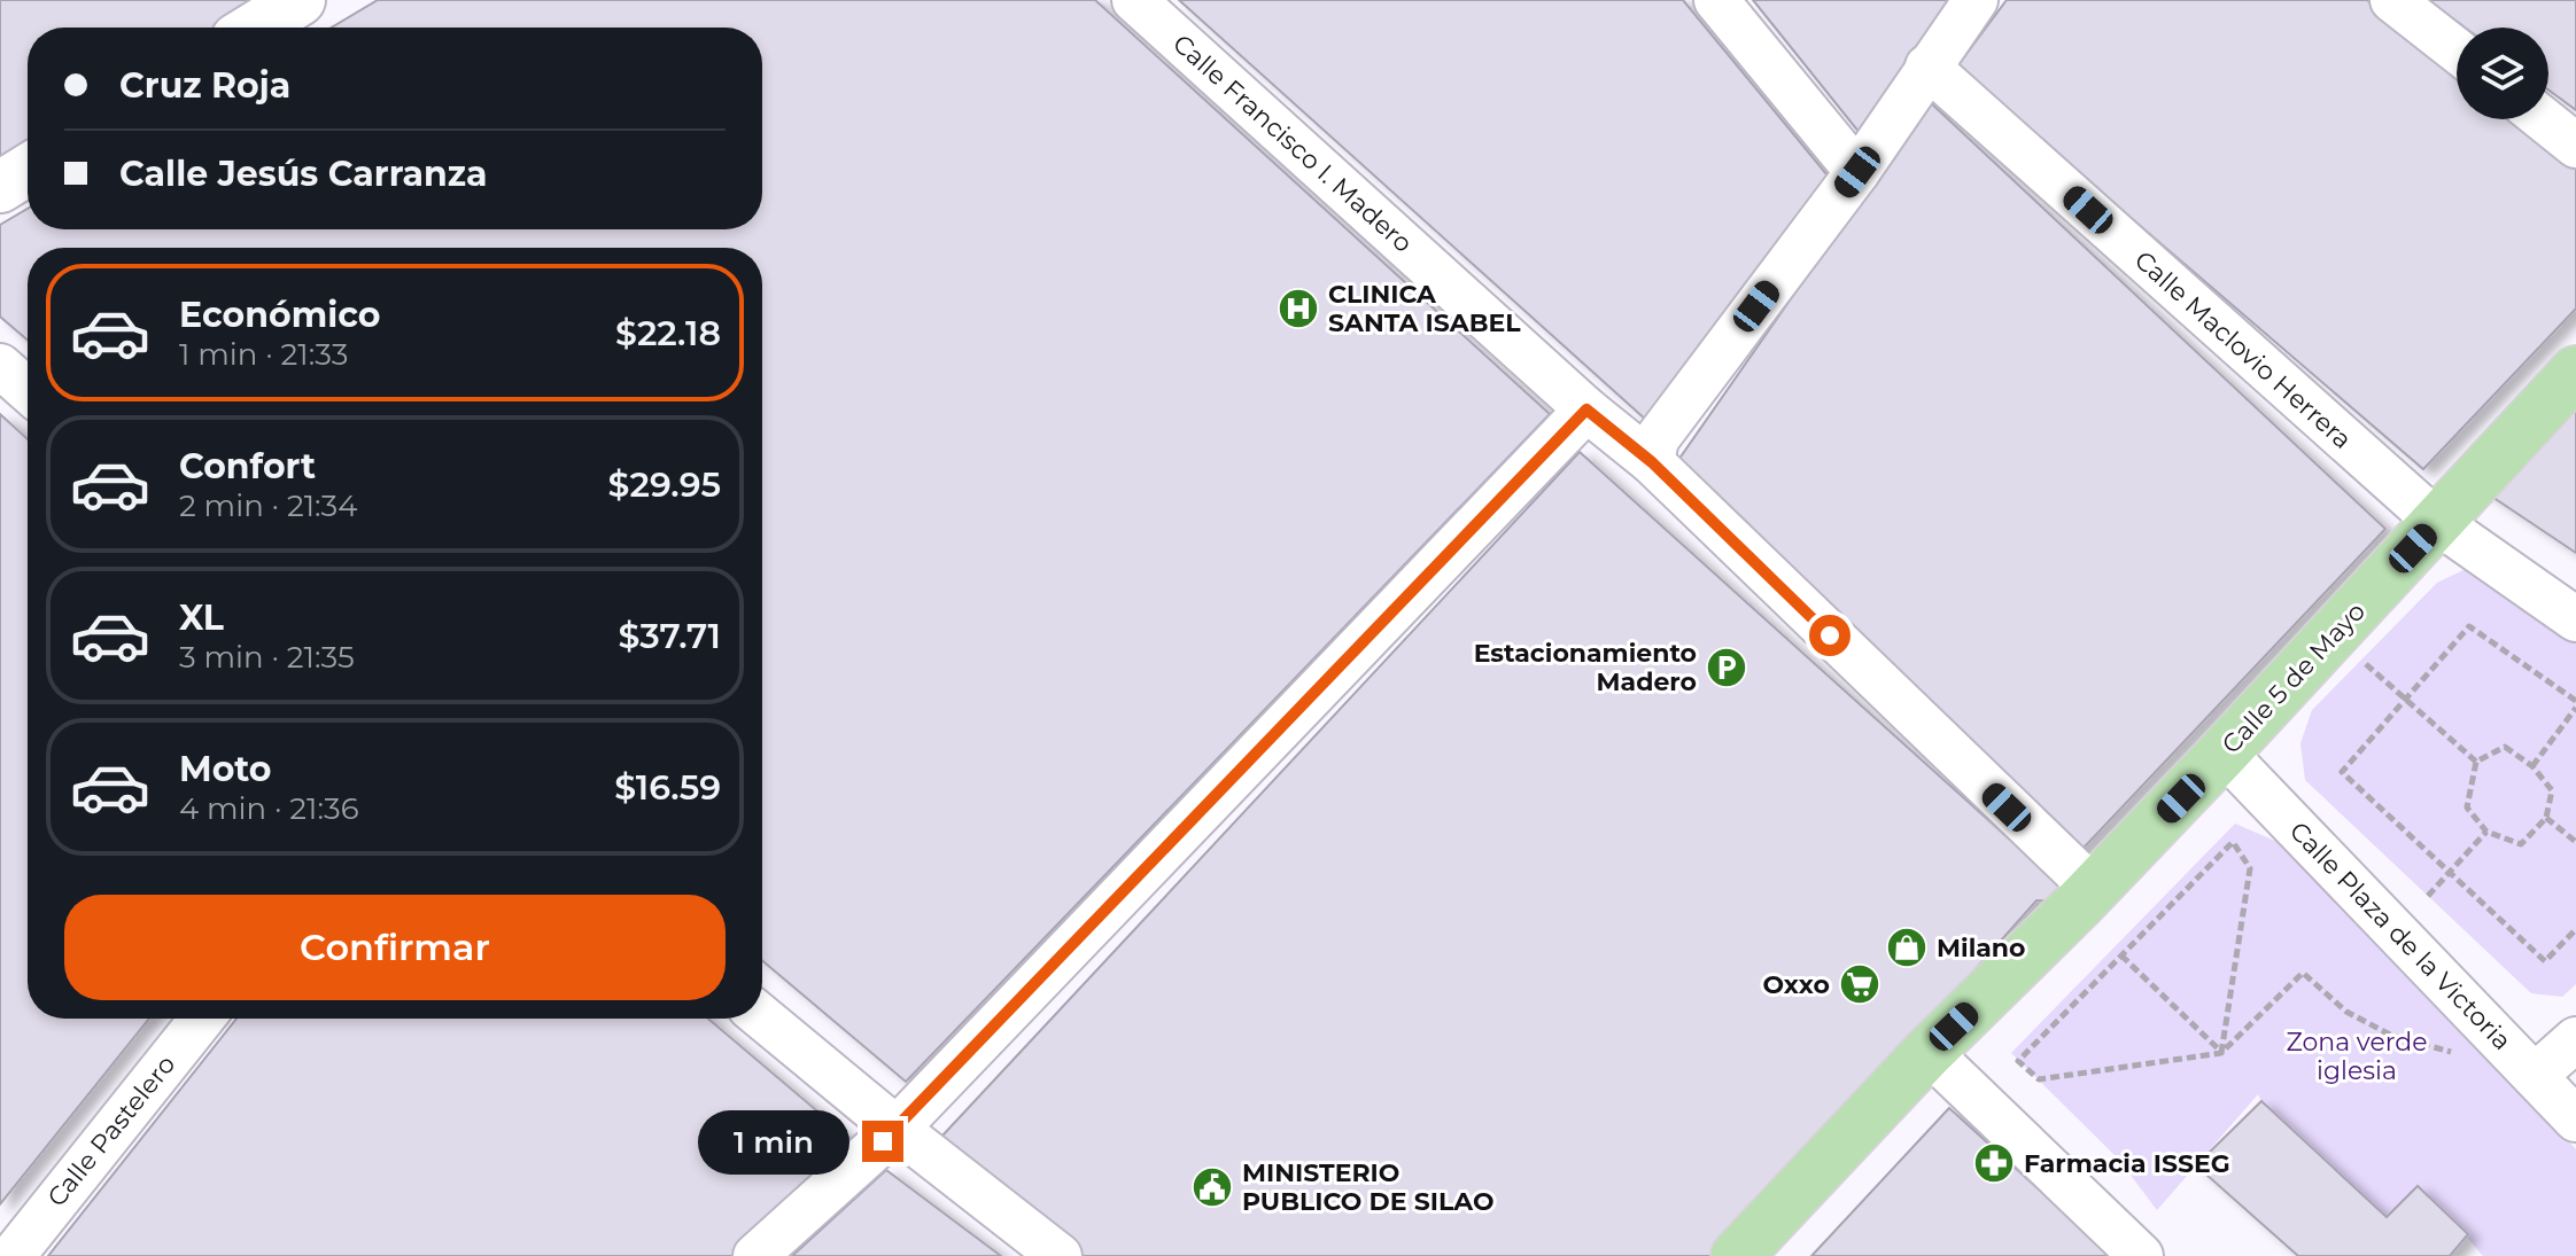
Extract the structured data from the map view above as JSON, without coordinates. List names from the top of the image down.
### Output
{
  "streets": {
    "main road": ["Calle 5 de Mayo"],
    "street": [
      "Calle Francisco I. Madero",
      "Calle Maclovio Herrera",
      "Calle Plaza de la Victoria",
      "Calle Pastelero"
    ]
  },
  "crossings": [
    ["Calle Francisco I. Madero", "Calle 5 de Mayo"],
    ["Calle Maclovio Herrera", "Calle 5 de Mayo"],
    ["Calle 5 de Mayo", "Calle Plaza de la Victoria"]
  ],
  "parks": ["Zona verde iglesia"],
  "places": {
    "hospital": ["CLINICA SANTA ISABEL"],
    "parking": ["Estacionamiento Madero"],
    "shop": ["Milano"],
    "supermarket": ["Oxxo"],
    "pharmacy": ["Farmacia ISSEG"],
    "public building": ["MINISTERIO PUBLICO DE SILAO"]
  },
  "page": {
    "banner": ["Cruz Roja", "Calle Jesús Carranza"],
    "list": [
      {
        "name": "Económico",
        "note": "1 min · 21:33",
        "value": "$22.18"
      },
      {
        "name": "Confort",
        "note": "2 min · 21:34",
        "value": "$29.95"
      },
      {
        "name": "XL",
        "note": "3 min · 21:35",
        "value": "$37.71"
      },
      {
        "name": "Moto",
        "note": "4 min · 21:36",
        "value": "$16.59"
      }
    ],
    "buttons": "Confirmar",
    "bubble": "1 min"
  }
}
